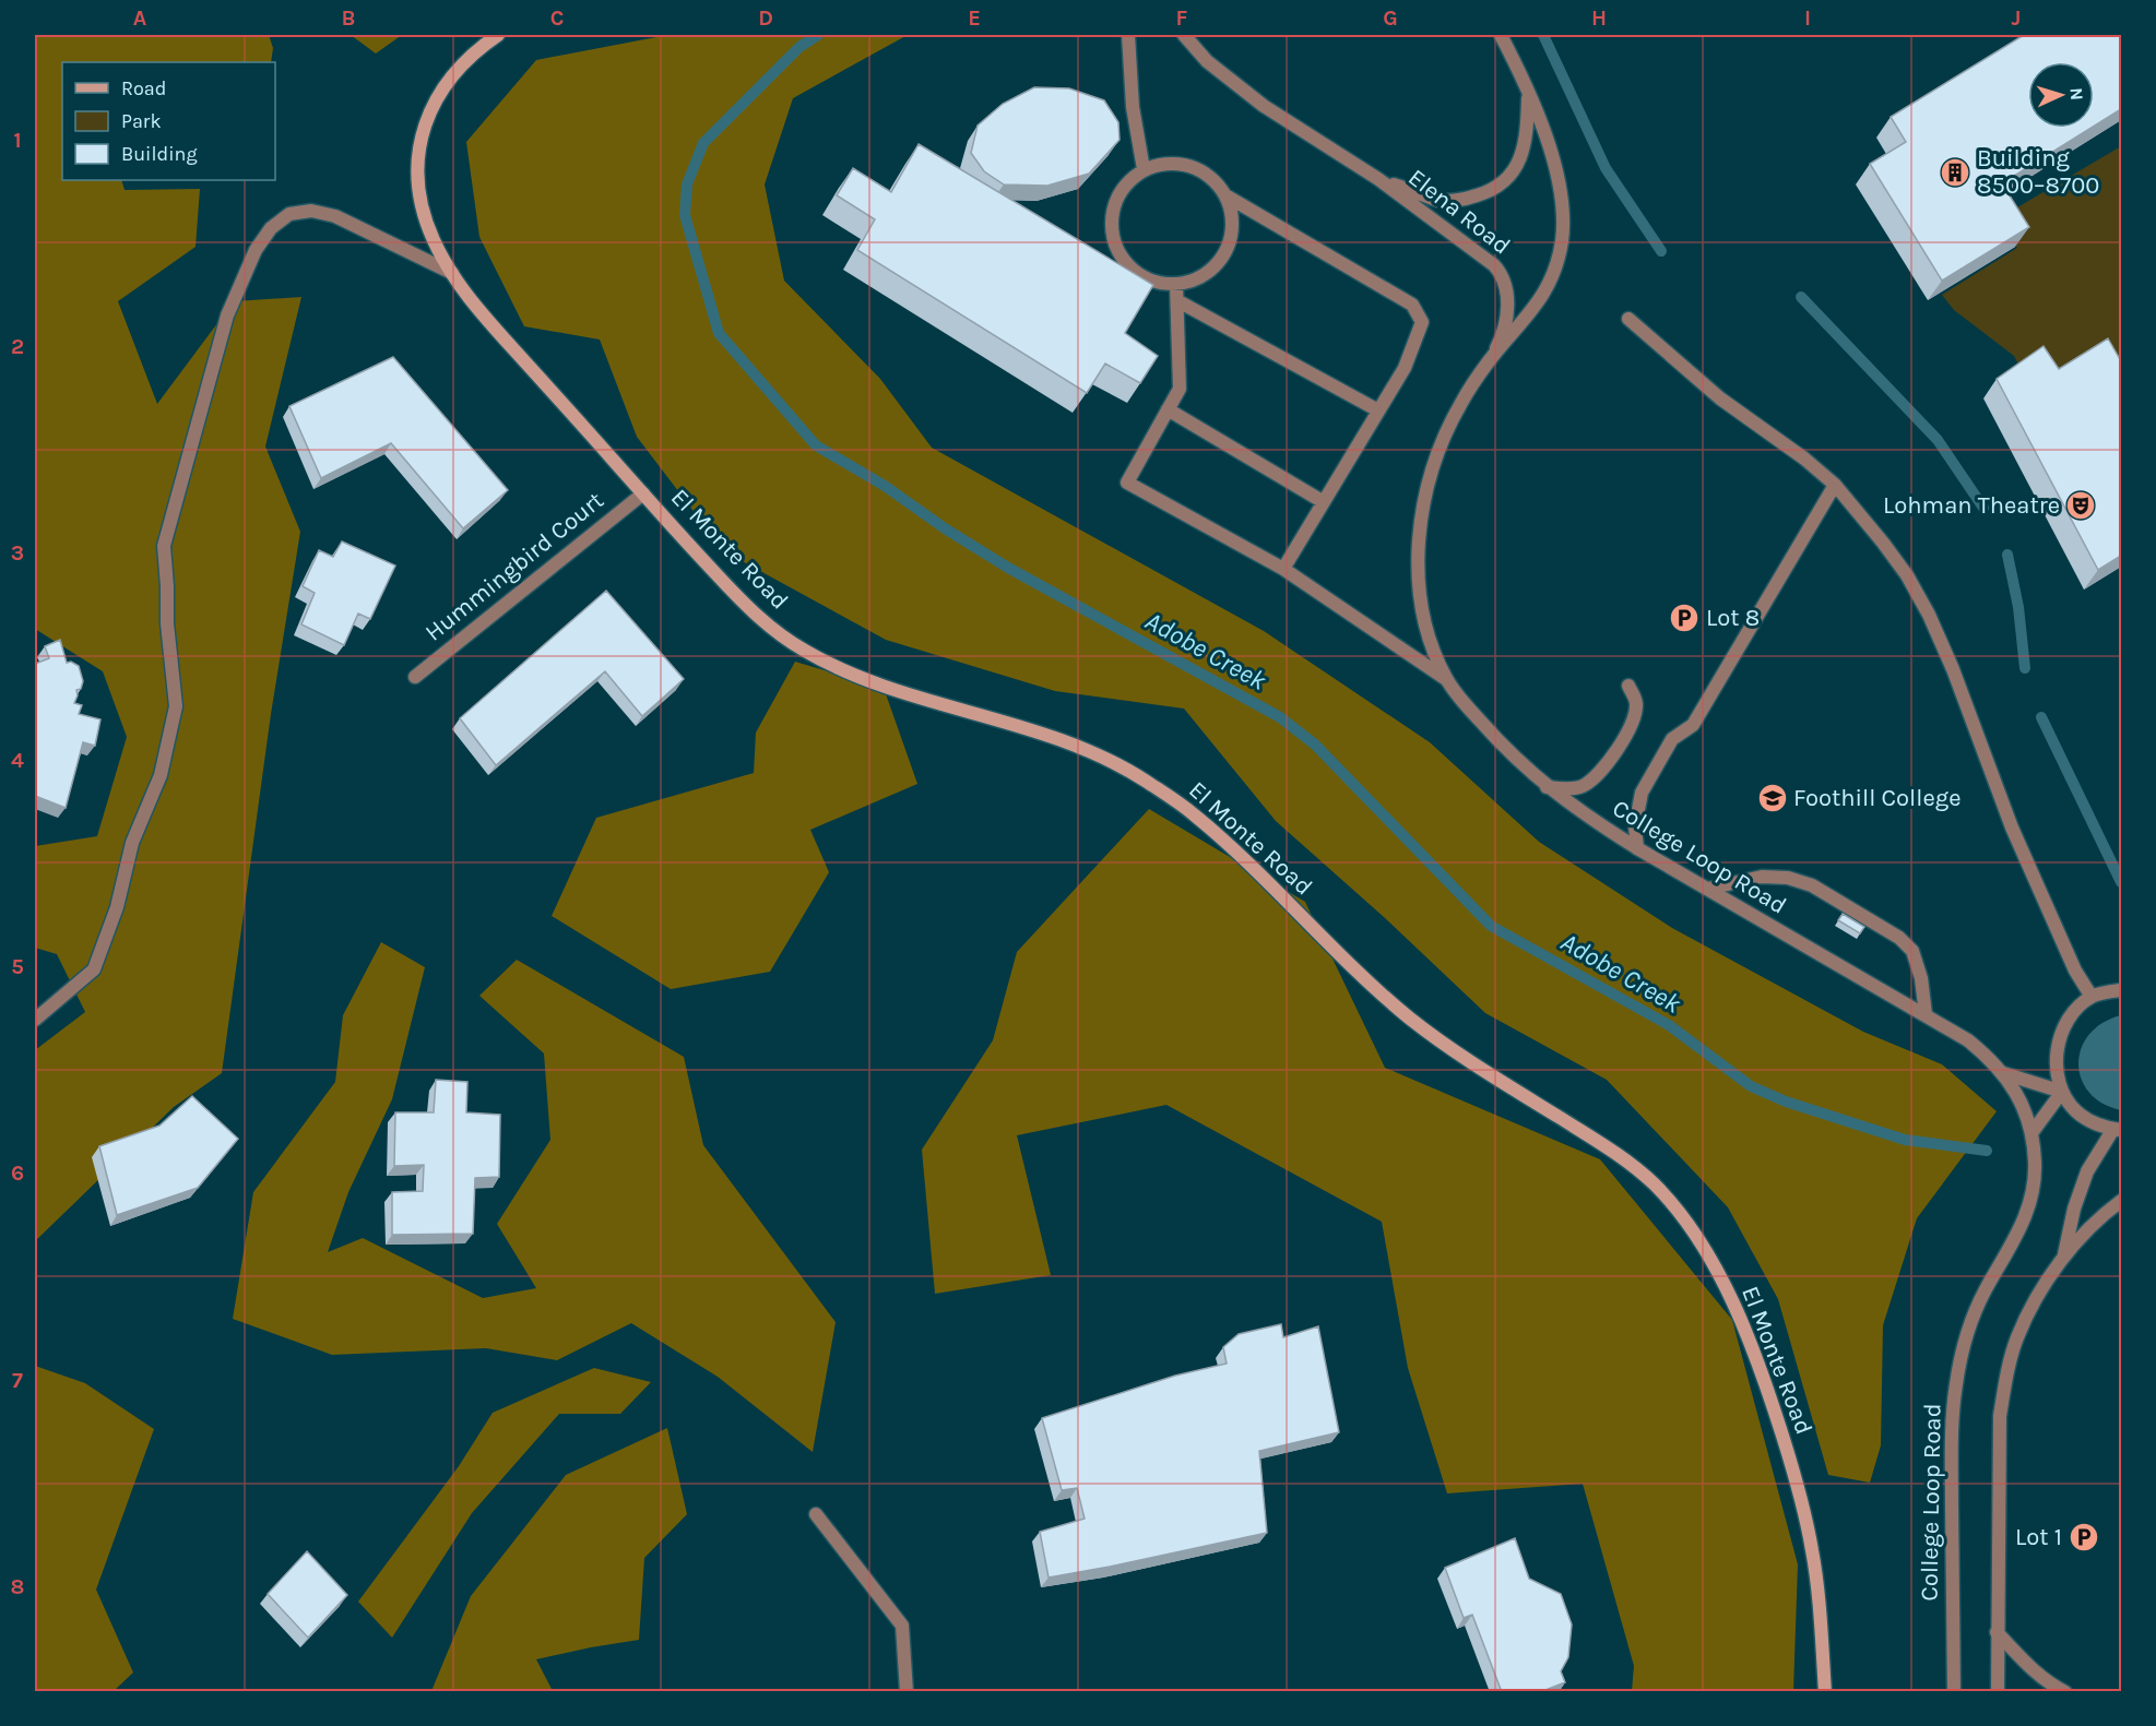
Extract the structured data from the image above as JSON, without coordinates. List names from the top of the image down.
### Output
{
  "streets": {
    "street": [
      "Elena Road",
      "El Monte Road",
      "Hummingbird Court",
      "College Loop Road"
    ]
  },
  "crossings": [
    ["Elena Road", "College Loop Road"],
    ["El Monte Road", "Hummingbird Court"]
  ],
  "water": ["Adobe Creek"],
  "places": {
    "building": ["Building 8500–8700"],
    "theatre": ["Lohman Theatre"],
    "parking": ["Lot 8", "Lot 1"],
    "school or university": ["Foothill College"]
  },
  "legend": ["Road", "Park", "Building"],
  "north": "right",
  "grid": {
    "columns": [
      "A",
      "B",
      "C",
      "D",
      "E",
      "F",
      "G",
      "H",
      "I",
      "J"
    ],
    "rows": [
      "1",
      "2",
      "3",
      "4",
      "5",
      "6",
      "7",
      "8"
    ]
  }
}
